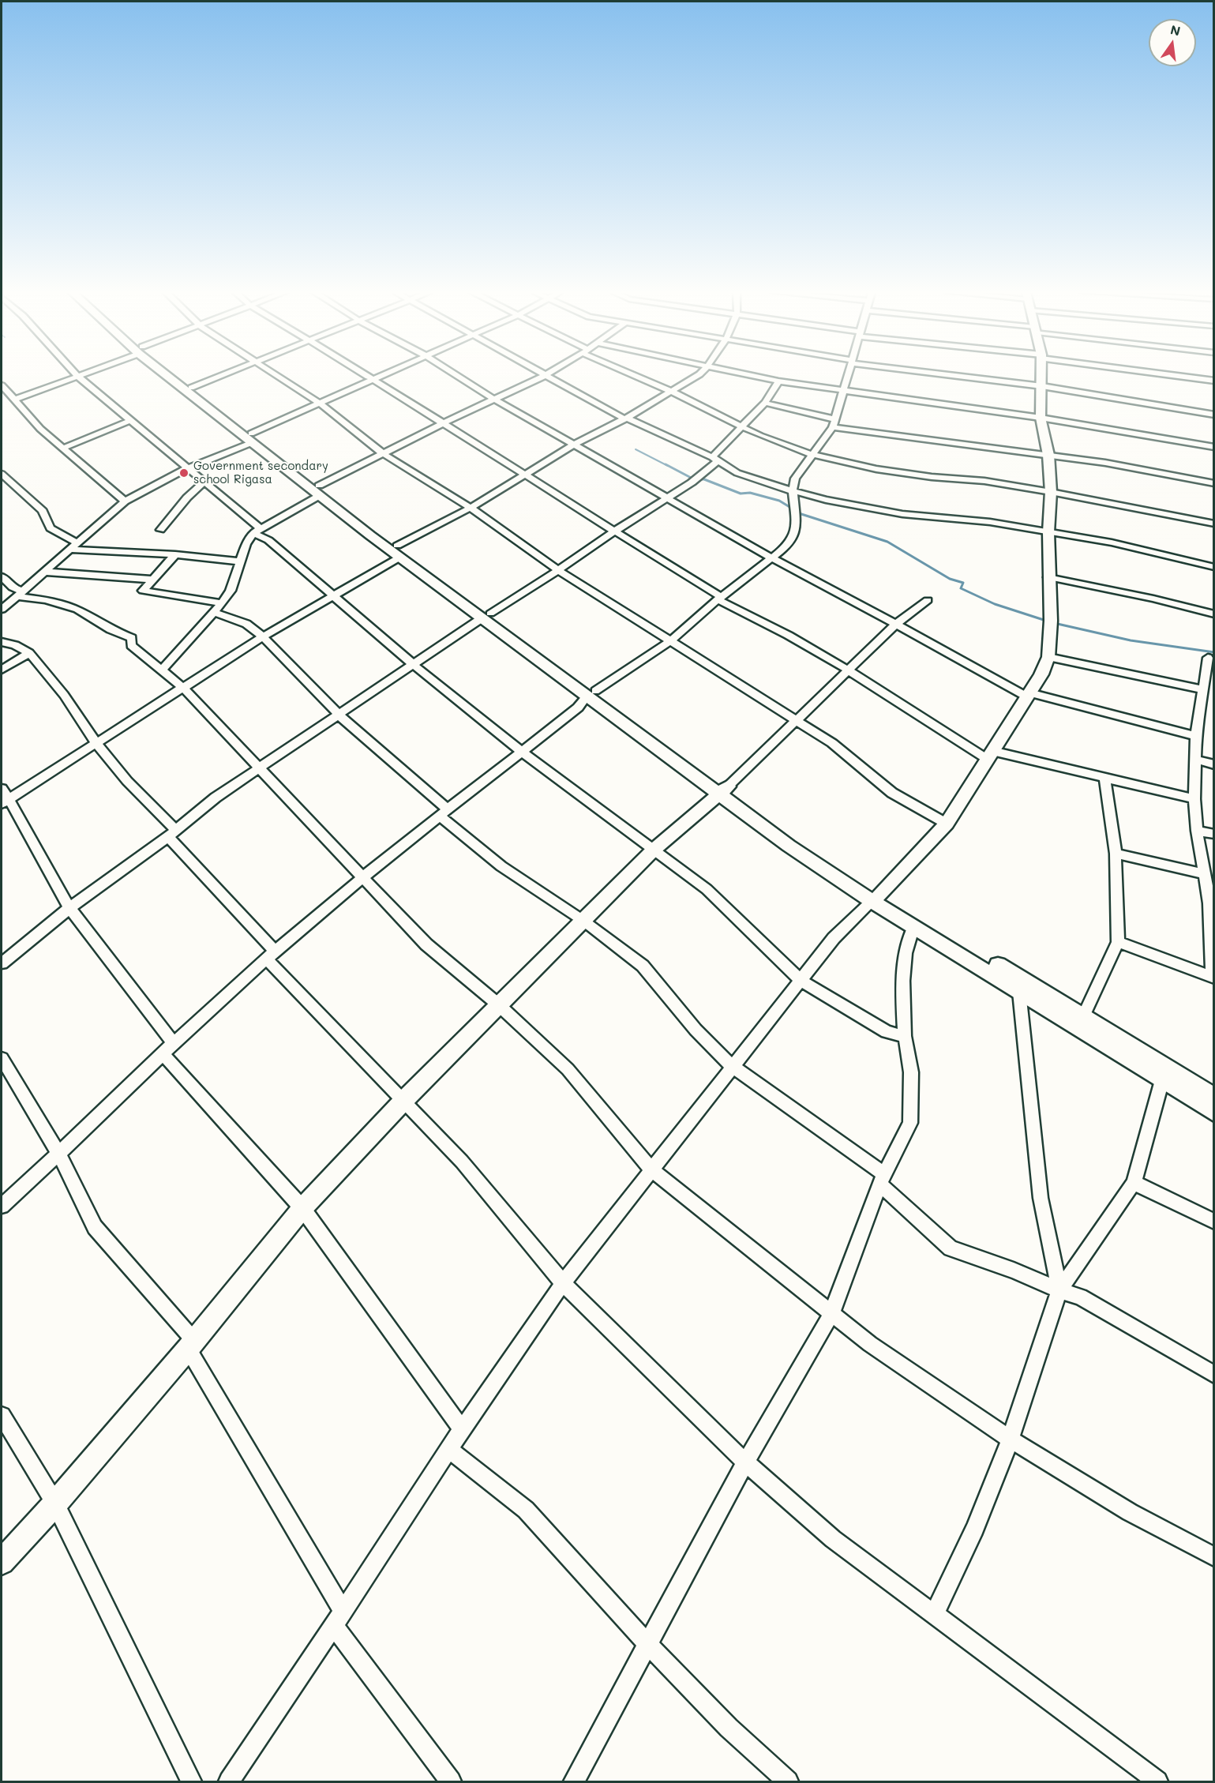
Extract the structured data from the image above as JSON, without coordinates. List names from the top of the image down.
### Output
{
  "places": ["Government secondary school Rigasa"],
  "north": "top"
}
